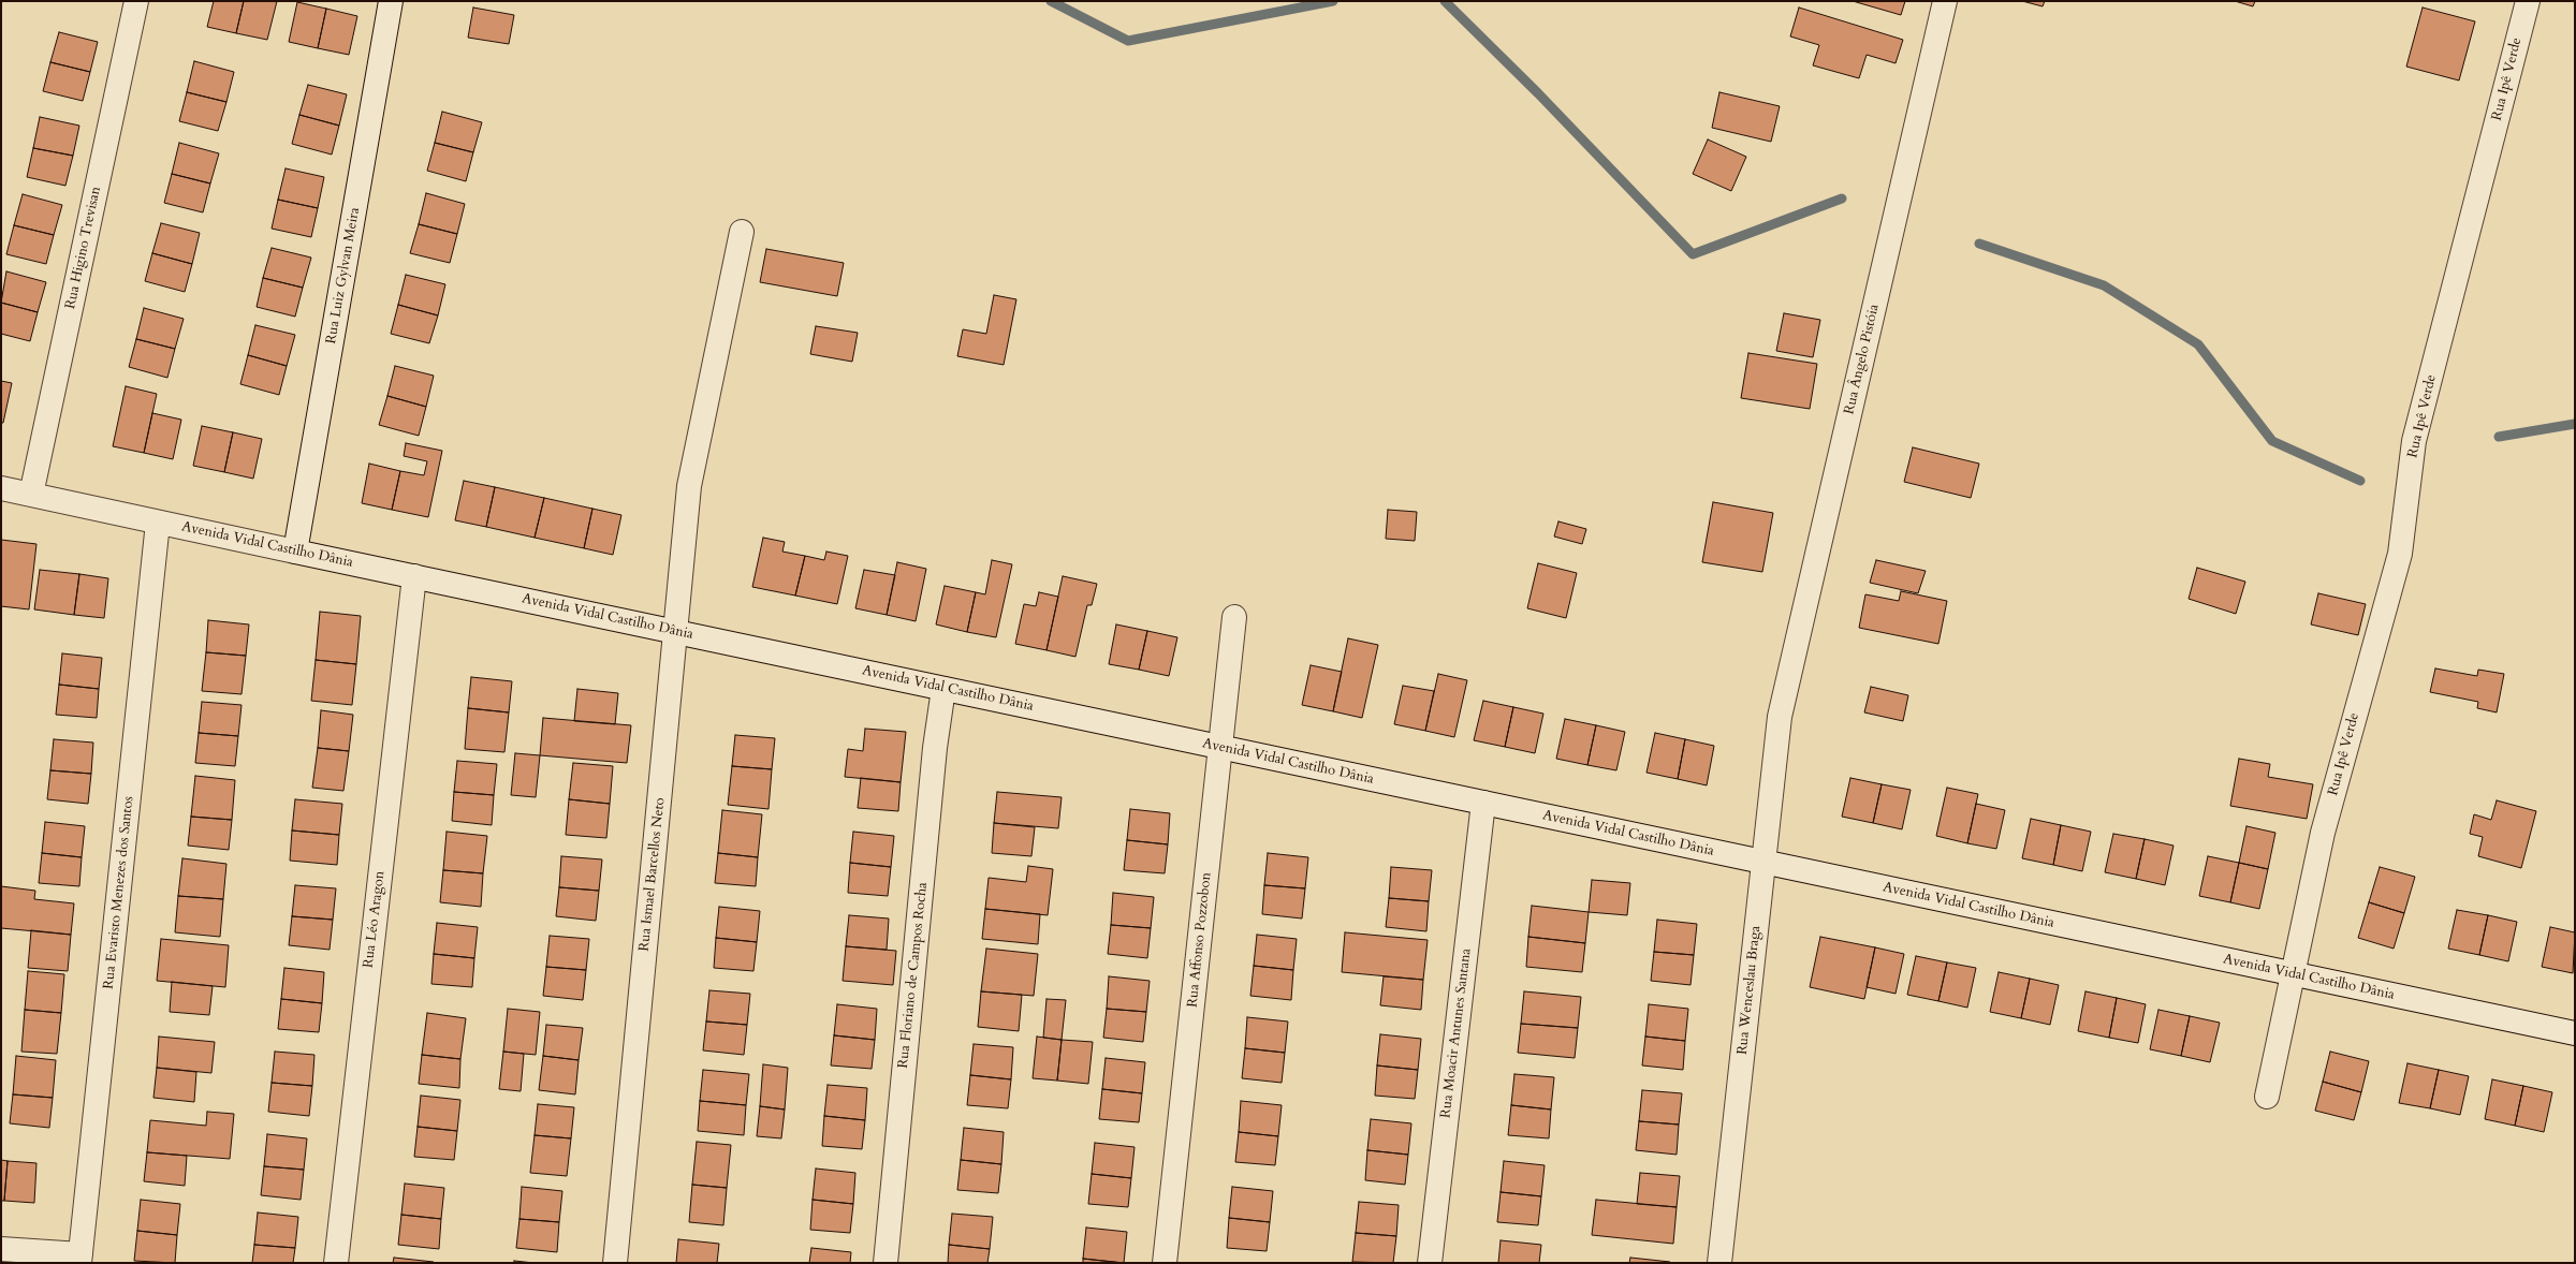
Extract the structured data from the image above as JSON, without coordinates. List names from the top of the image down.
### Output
{
  "streets": {
    "street": [
      "Rua Ipê Verde",
      "Rua Higino Trevisan",
      "Rua Luiz Gylvan Meira",
      "Rua Ângelo Pistóia",
      "Avenida Vidal Castilho Dânia",
      "Rua Ismael Barcellos Neto",
      "Rua Evaristo Menezes dos Santos",
      "Rua Léo Aragon",
      "Rua Affonso Pozzobon",
      "Rua Floriano de Campos Rocha",
      "Rua Wenceslau Braga",
      "Rua Moacir Antunes Santana"
    ]
  },
  "crossings": [
    ["Rua Ipê Verde", "Avenida Vidal Castilho Dânia"],
    ["Rua Higino Trevisan", "Avenida Vidal Castilho Dânia"],
    ["Rua Luiz Gylvan Meira", "Avenida Vidal Castilho Dânia"],
    ["Rua Ângelo Pistóia", "Rua Wenceslau Braga"],
    ["Avenida Vidal Castilho Dânia", "Rua Ismael Barcellos Neto"],
    ["Avenida Vidal Castilho Dânia", "Rua Evaristo Menezes dos Santos"],
    ["Avenida Vidal Castilho Dânia", "Rua Léo Aragon"],
    ["Avenida Vidal Castilho Dânia", "Rua Affonso Pozzobon"],
    ["Avenida Vidal Castilho Dânia", "Rua Floriano de Campos Rocha"],
    ["Avenida Vidal Castilho Dânia", "Rua Wenceslau Braga"],
    ["Avenida Vidal Castilho Dânia", "Rua Moacir Antunes Santana"]
  ]
}
